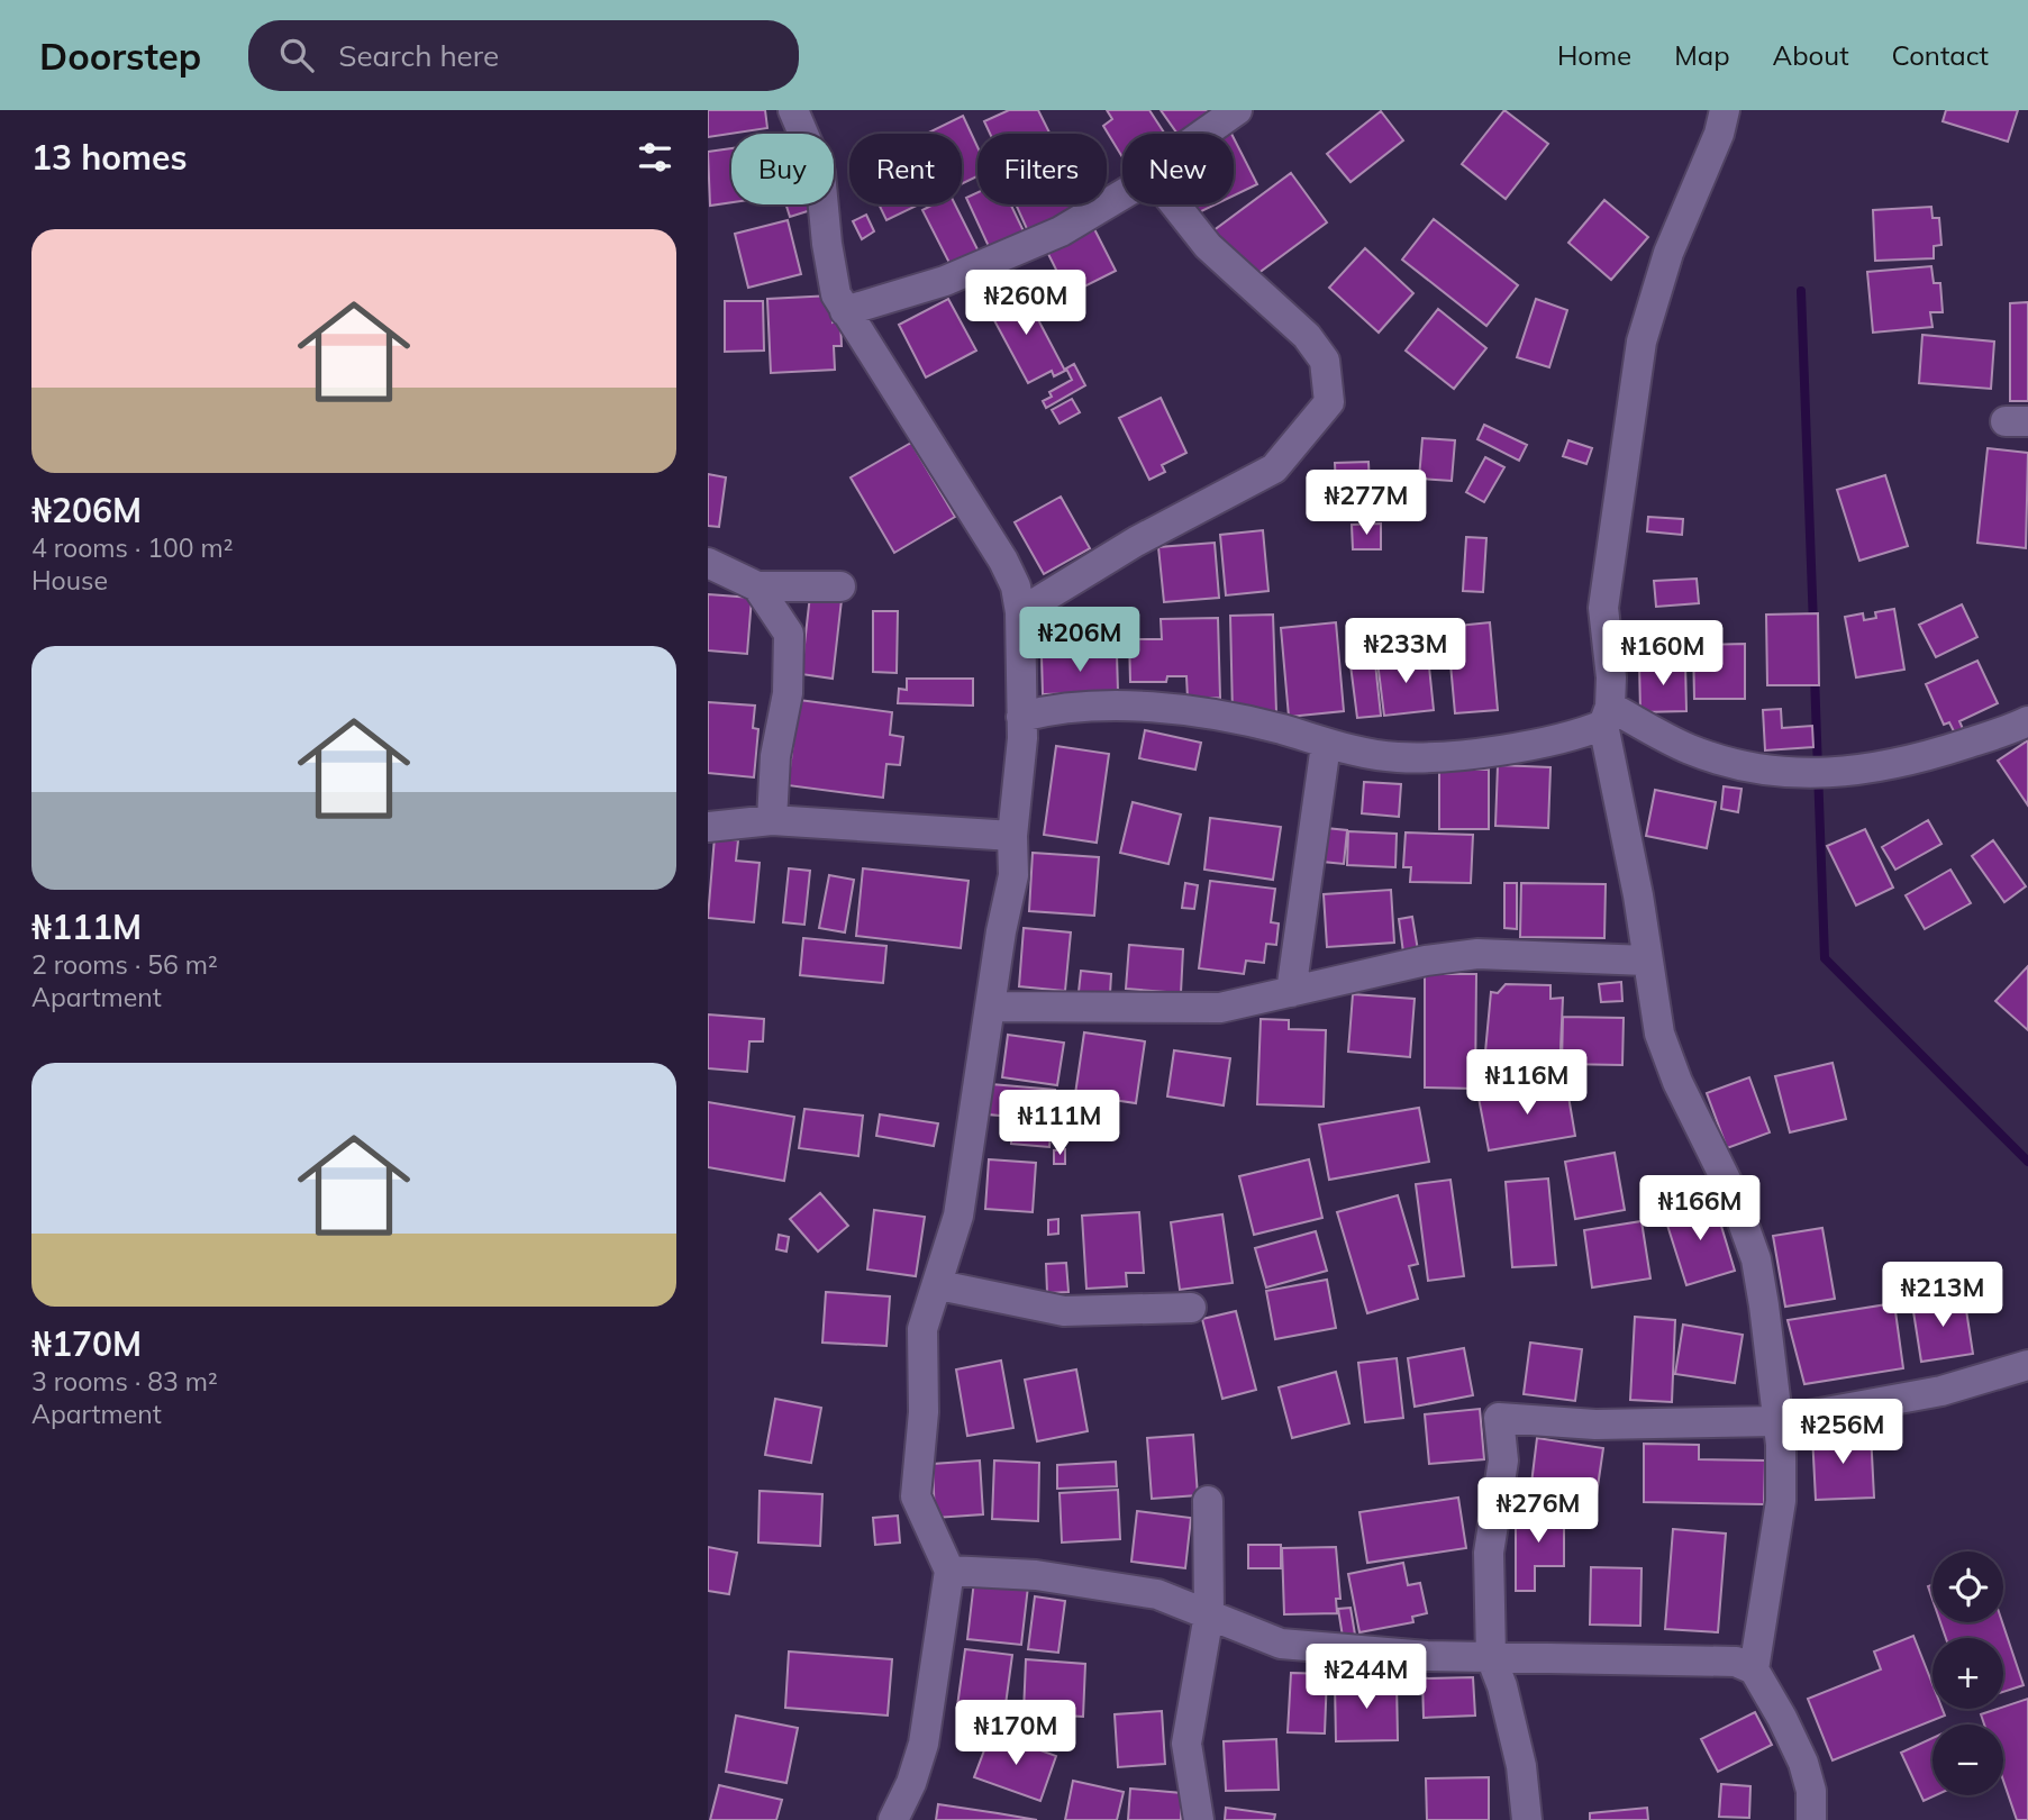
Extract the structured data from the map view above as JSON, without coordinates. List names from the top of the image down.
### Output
{
  "page": {
    "header": "Doorstep",
    "search": "Search here",
    "nav": [
      "Home",
      "Map",
      "About",
      "Contact"
    ],
    "heading": "13 homes",
    "chip": [
      "Buy",
      "Rent",
      "Filters",
      "New"
    ],
    "list": [
      {
        "name": "₦206M",
        "note": "4 rooms · 100 m² · House"
      },
      {
        "name": "₦111M",
        "note": "2 rooms · 56 m² · Apartment"
      },
      {
        "name": "₦170M",
        "note": "3 rooms · 83 m² · Apartment"
      }
    ],
    "price": [
      "₦260M",
      "₦277M",
      "₦206M",
      "₦233M",
      "₦160M",
      "₦116M",
      "₦111M",
      "₦166M",
      "₦213M",
      "₦256M",
      "₦276M",
      "₦244M",
      "₦170M"
    ],
    "map_buttons": ["+", "−"]
  }
}
